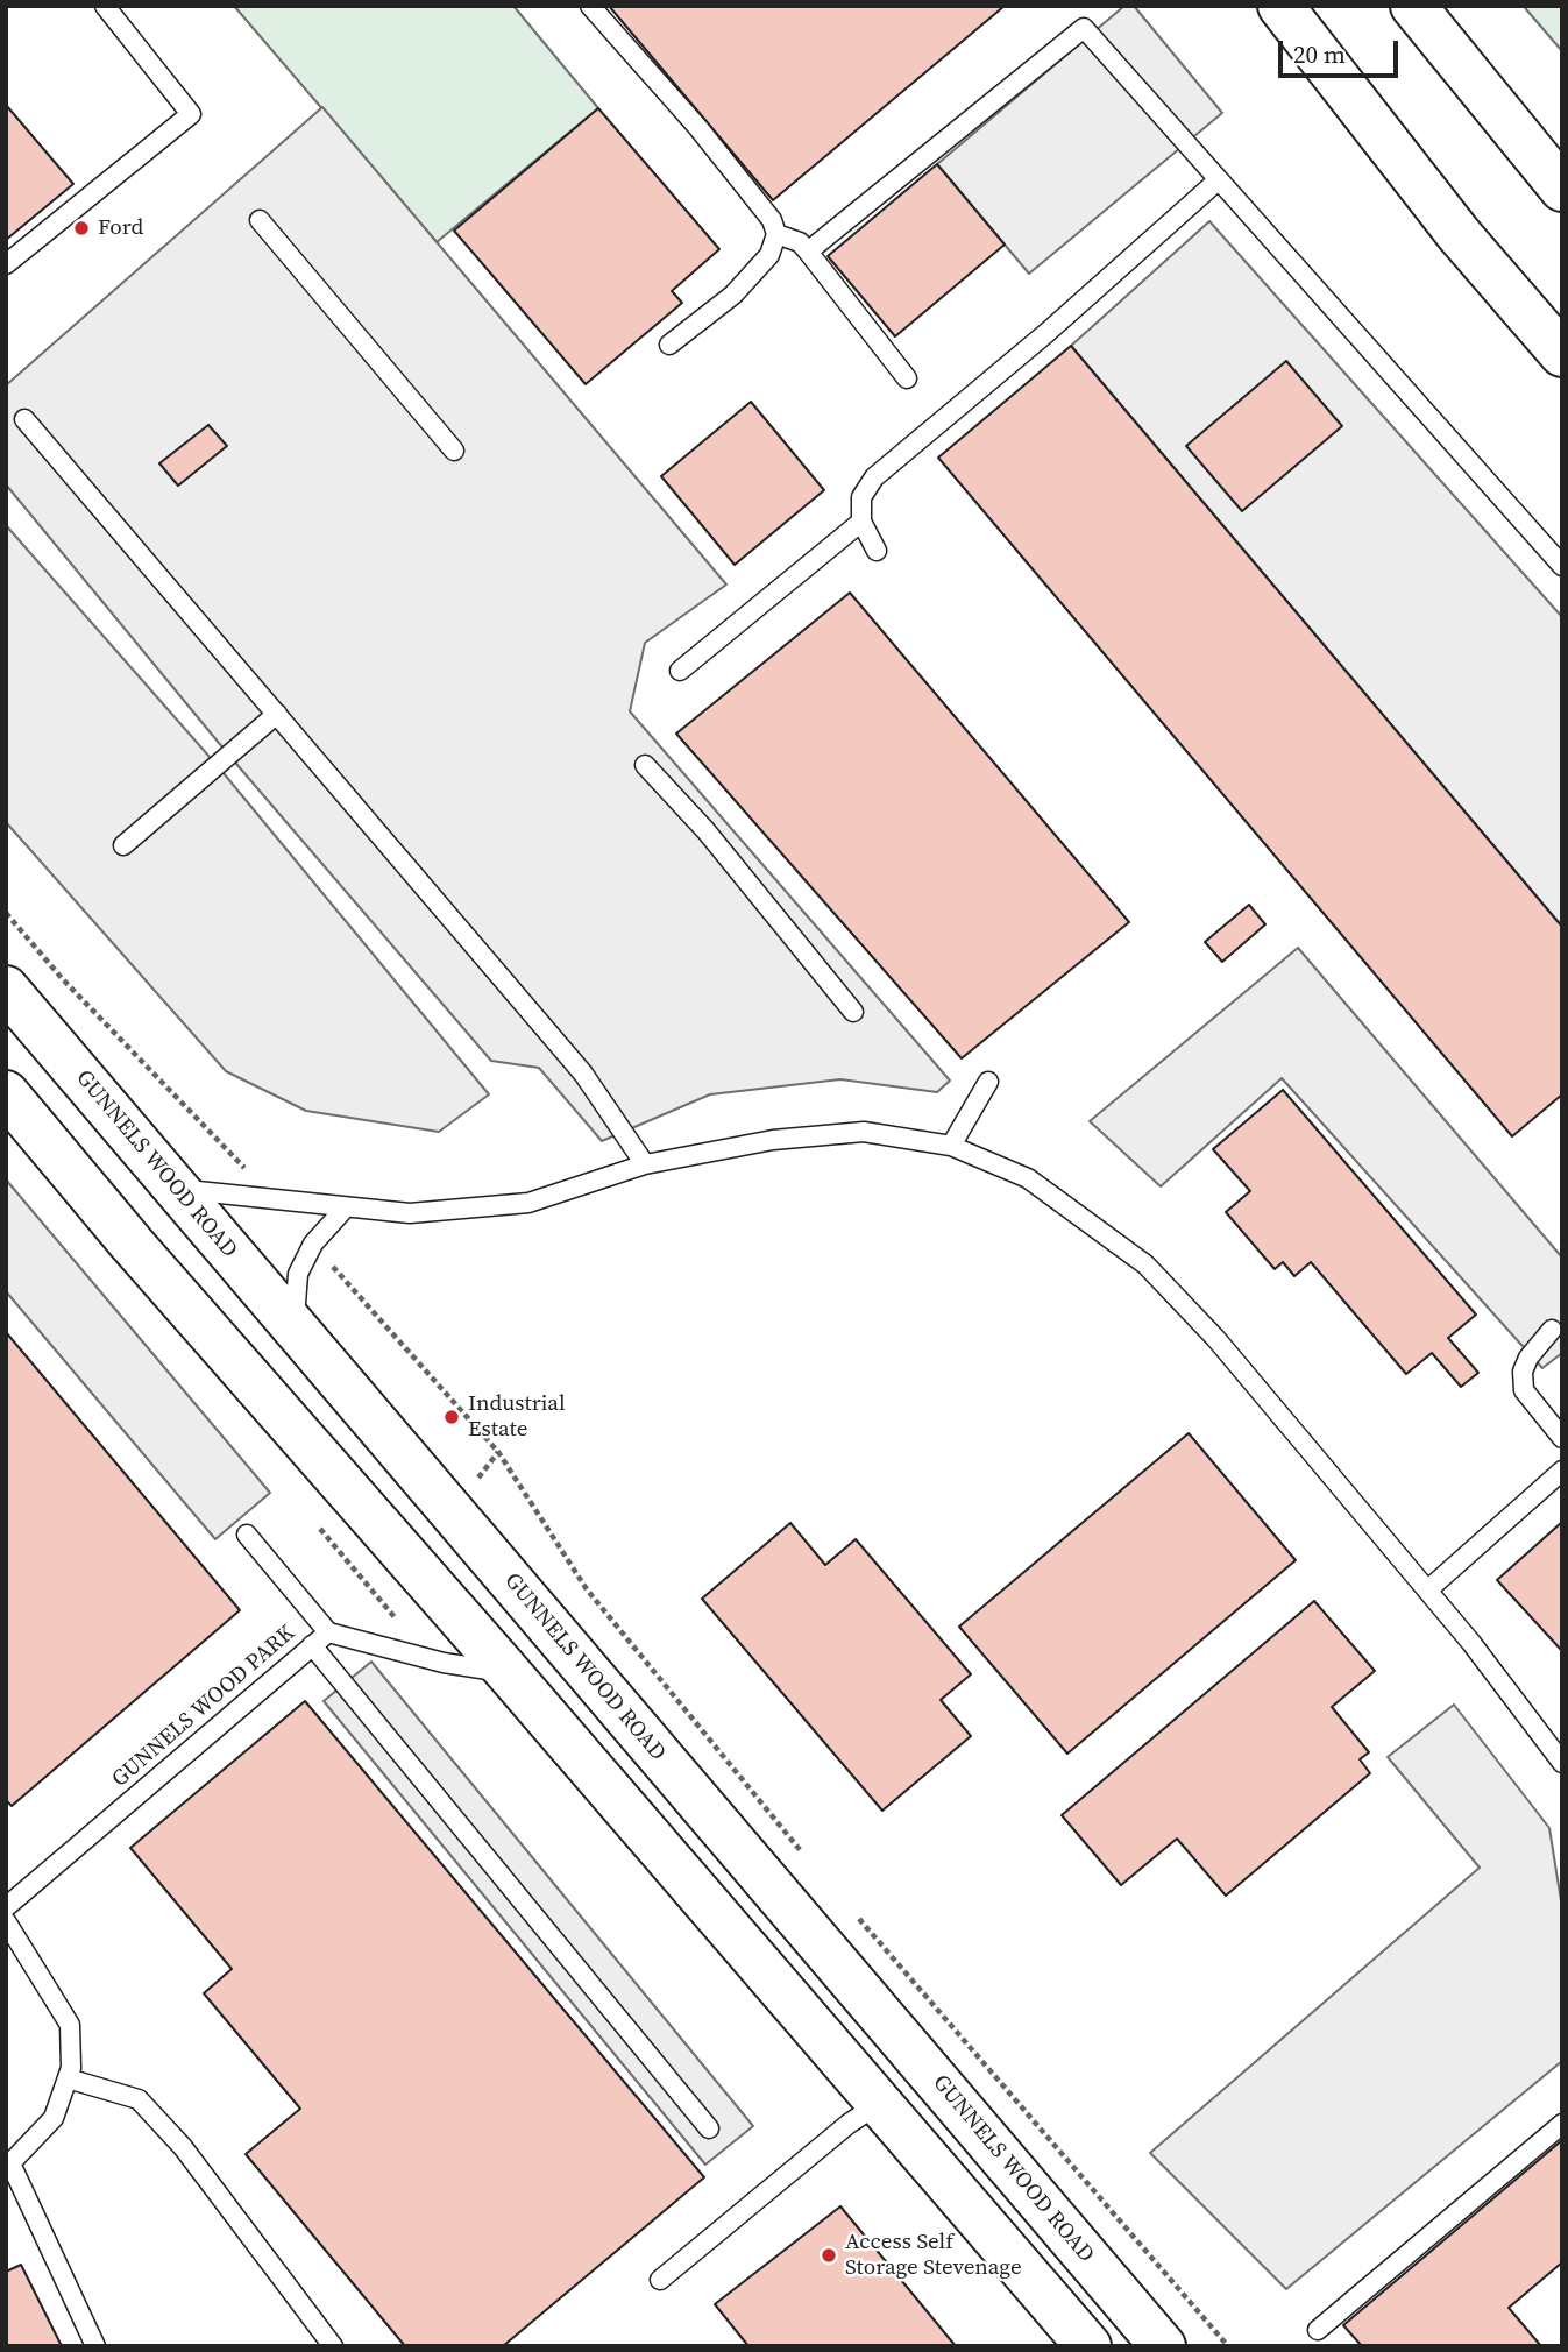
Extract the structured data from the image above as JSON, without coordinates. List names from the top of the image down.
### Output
{
  "streets": {
    "main road": ["GUNNELS WOOD ROAD"],
    "lane": ["GUNNELS WOOD PARK"]
  },
  "places": ["Ford", "Industrial Estate", "Access Self Storage Stevenage"],
  "scale_bar": "20 m"
}
